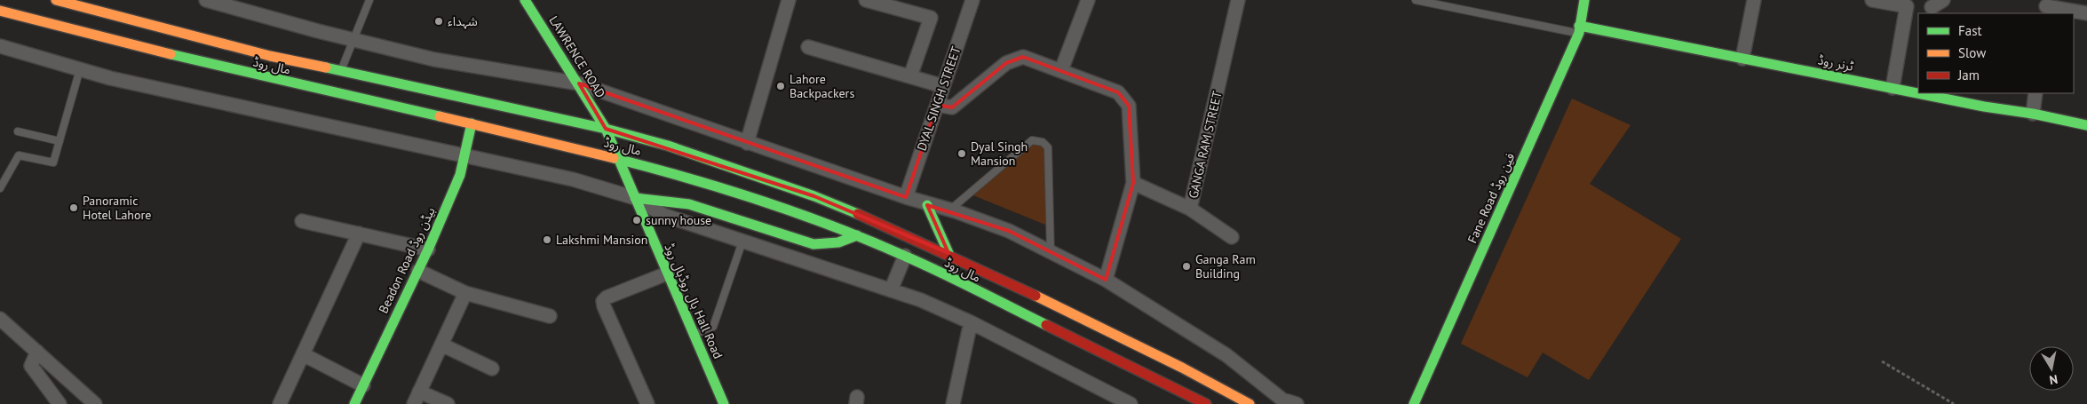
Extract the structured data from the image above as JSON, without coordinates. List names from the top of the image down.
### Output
{
  "streets": {
    "main road": [
      "LAWRENCE ROAD",
      "ٹرنر روڈ",
      "مال روڈ",
      "Fane Road فین روڈ",
      "Beadon Road بیڈن روڈ",
      "ہال روڈہال روڈ Hall Road"
    ],
    "street": ["DYAL SINGH STREET", "GANGA RAM STREET"]
  },
  "crossings": [
    ["LAWRENCE ROAD", "مال روڈ"],
    ["LAWRENCE ROAD", "ہال روڈہال روڈ Hall Road"],
    ["ٹرنر روڈ", "Fane Road فین روڈ"],
    ["مال روڈ", "Beadon Road بیڈن روڈ"],
    ["مال روڈ", "ہال روڈہال روڈ Hall Road"]
  ],
  "places": [
    "شہداء",
    "Lahore Backpackers",
    "Dyal Singh Mansion",
    "Panoramic Hotel Lahore",
    "sunny house",
    "Lakshmi Mansion",
    "Ganga Ram Building"
  ],
  "legend": ["Fast", "Slow", "Jam"],
  "north": "bottom"
}
